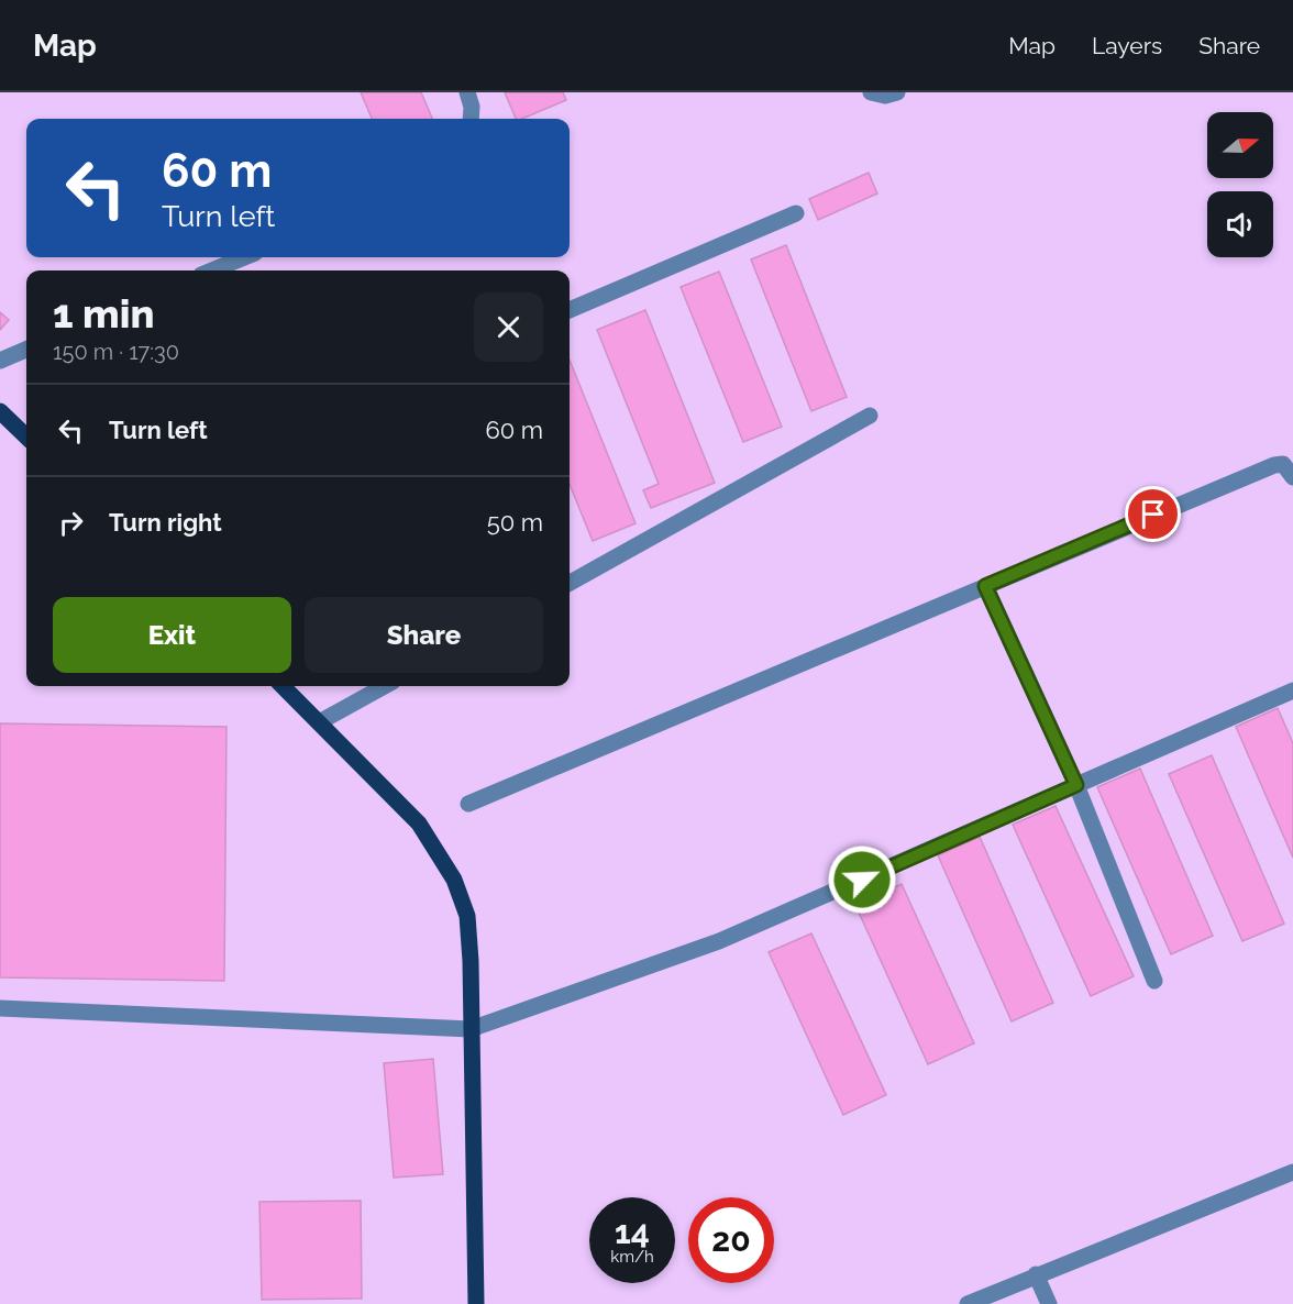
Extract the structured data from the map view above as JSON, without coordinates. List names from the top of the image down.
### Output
{
  "north": "right",
  "page": {
    "header": "Map",
    "nav": ["Map", "Layers", "Share"],
    "turn": ["60 m", "Turn left"],
    "heading": ["1 min", "150 m · 17:30"],
    "list": [
      {
        "name": "Turn left",
        "value": "60 m"
      },
      {
        "name": "Turn right",
        "value": "50 m"
      }
    ],
    "buttons": ["Exit", "Share"],
    "speed": "14 km/h",
    "limit": "20"
  }
}
